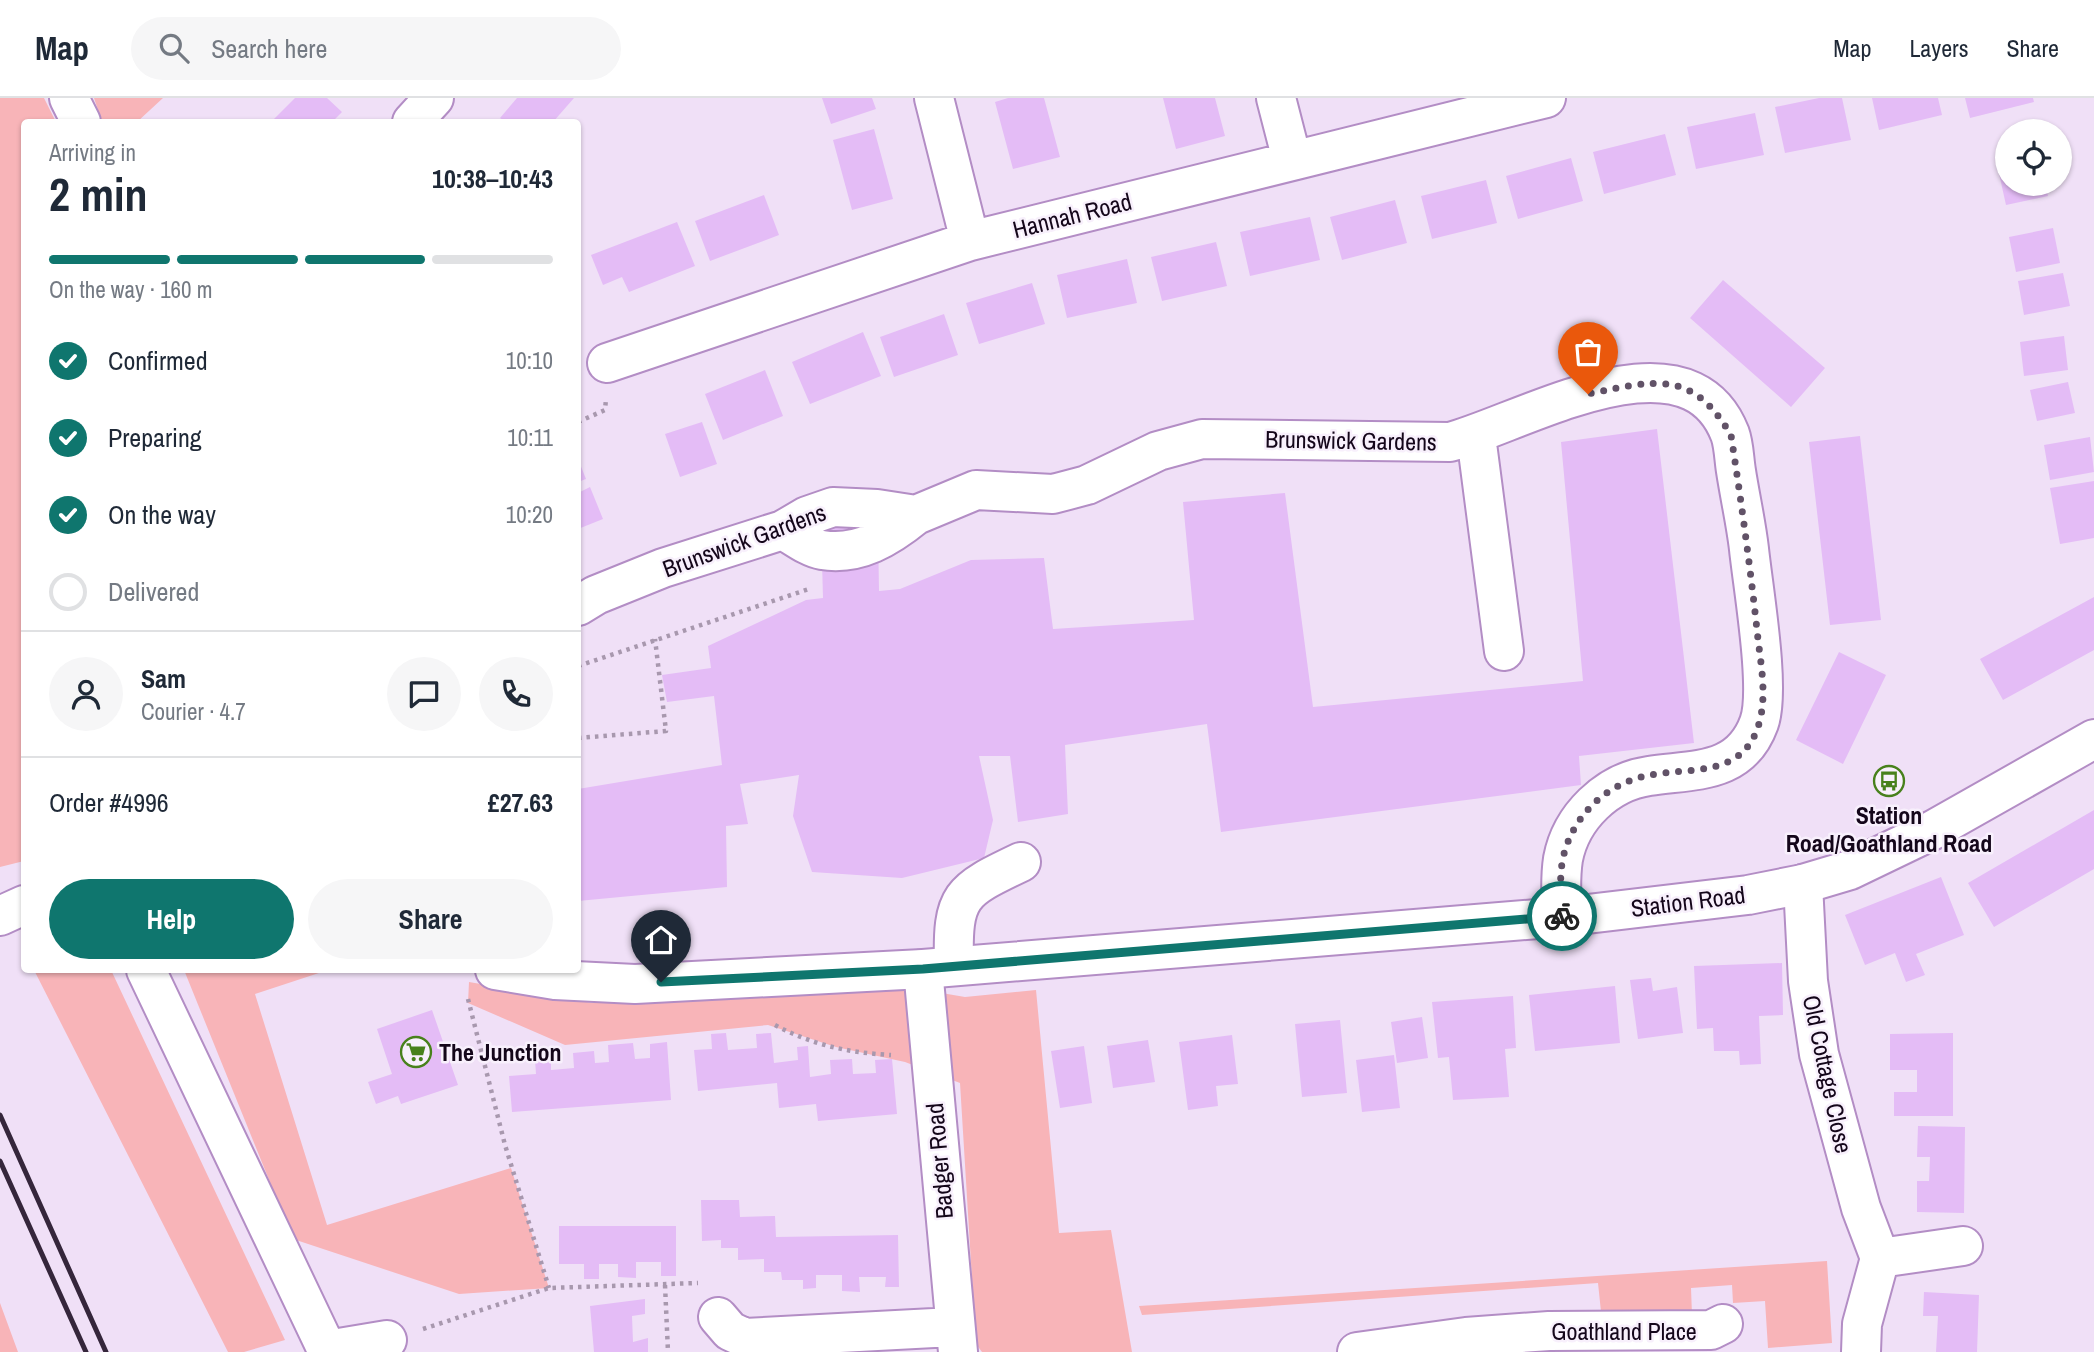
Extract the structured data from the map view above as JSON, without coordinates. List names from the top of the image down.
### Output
{
  "streets": {
    "street": [
      "Hannah Road",
      "Brunswick Gardens",
      "Station Road",
      "Old Cottage Close",
      "Badger Road",
      "Goathland Place"
    ]
  },
  "crossings": [
    ["Brunswick Gardens", "Station Road"],
    ["Station Road", "Old Cottage Close"],
    ["Station Road", "Badger Road"]
  ],
  "places": {
    "bus stop": ["Station Road/Goathland Road"],
    "supermarket": ["The Junction"]
  },
  "page": {
    "header": "Map",
    "search": "Search here",
    "nav": ["Map", "Layers", "Share"],
    "heading": ["2 min", "Arriving in", "10:38–10:43"],
    "panel": [
      "Sam",
      "Courier · 4.7",
      "Order #4996",
      "£27.63"
    ],
    "bar": "On the way · 160 m",
    "list": [
      ["Confirmed", "10:10"],
      ["Preparing", "10:11"],
      ["On the way", "10:20"],
      "Delivered"
    ],
    "buttons": ["Help", "Share"]
  }
}
